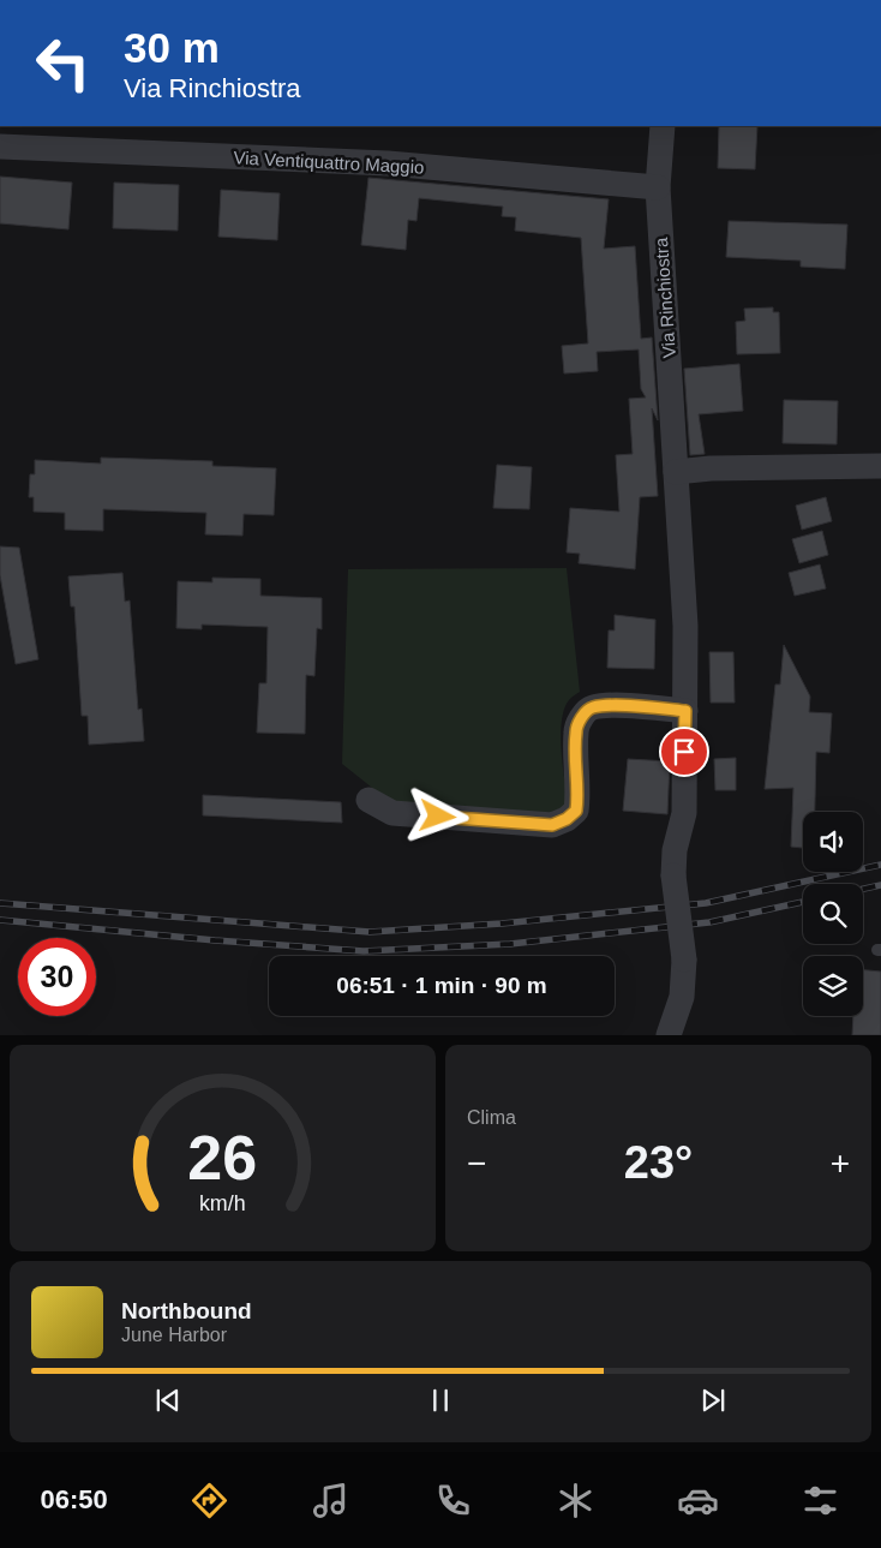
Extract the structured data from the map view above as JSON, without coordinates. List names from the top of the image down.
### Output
{
  "streets": {
    "street": ["Via Ventiquattro Maggio", "Via Rinchiostra"]
  },
  "crossings": [
    ["Via Ventiquattro Maggio", "Via Rinchiostra"]
  ],
  "page": {
    "turn": ["30 m", "Via Rinchiostra"],
    "limit": "30",
    "trip": "06:51 · 1 min · 90 m",
    "tile": "Clima",
    "heat": ["−", "23°", "+"],
    "song": ["Northbound", "June Harbor"],
    "tabs": "06:50",
    "gauge": ["26", "km/h"]
  }
}
